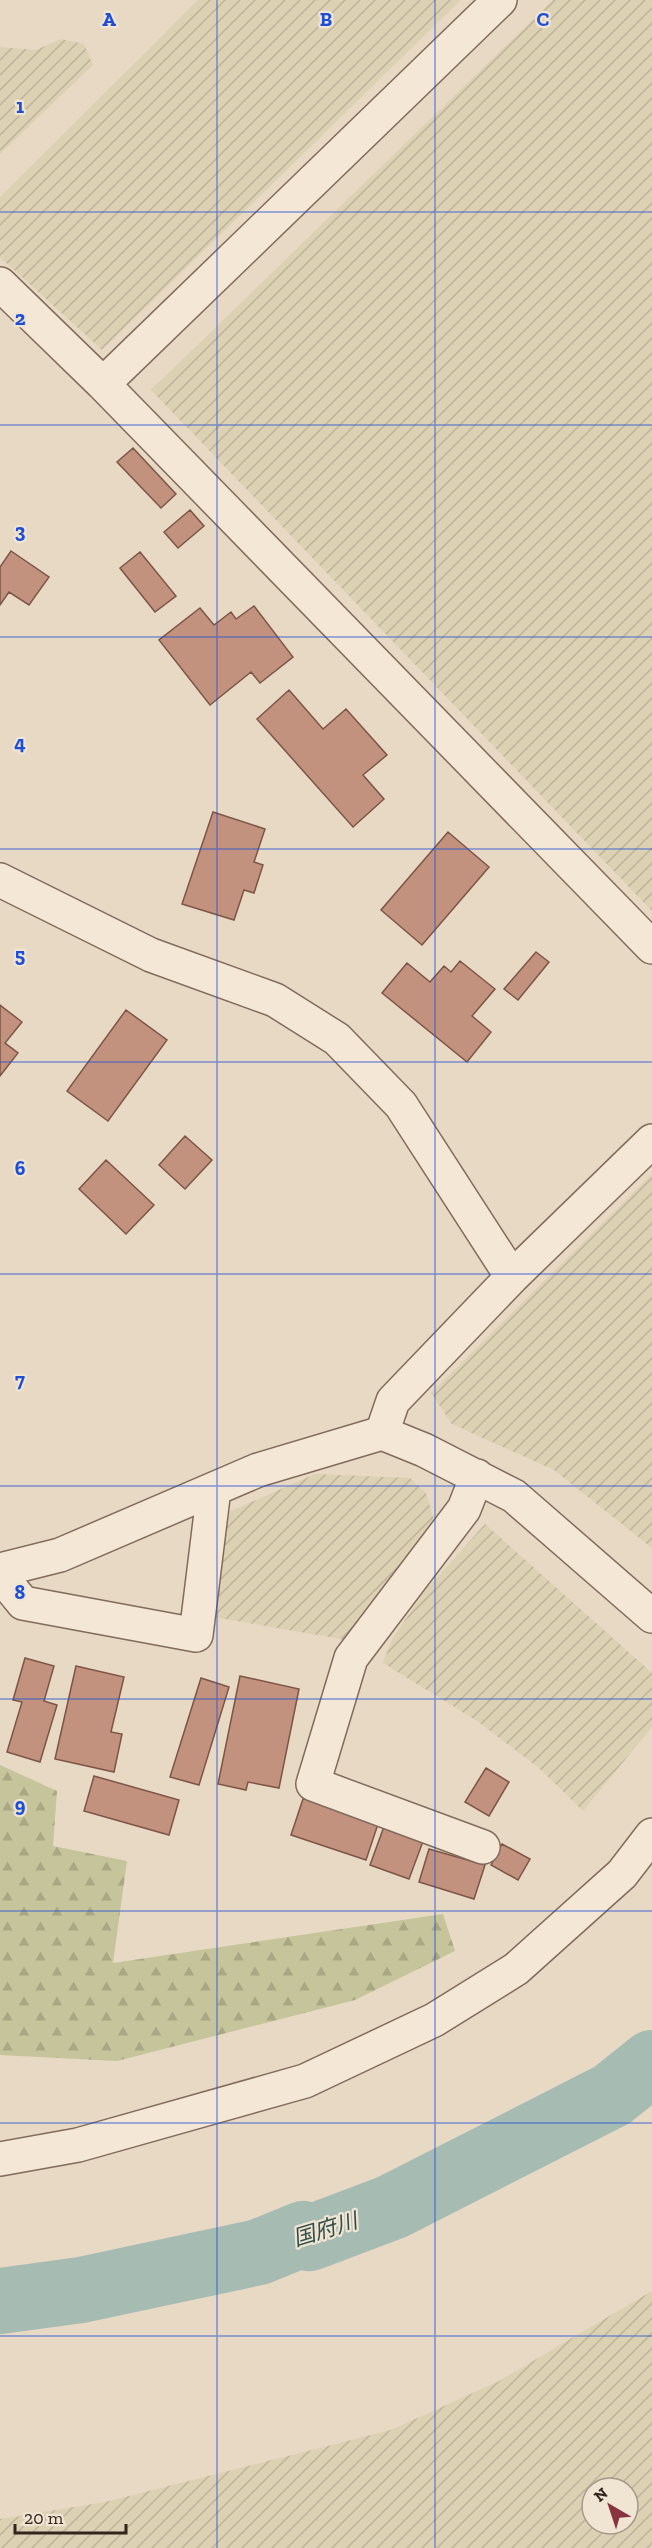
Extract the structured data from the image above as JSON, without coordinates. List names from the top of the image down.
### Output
{
  "water": ["国府川"],
  "scale_bar": "20 m",
  "north": "top left",
  "grid": {
    "columns": ["A", "B", "C"],
    "rows": [
      "1",
      "2",
      "3",
      "4",
      "5",
      "6",
      "7",
      "8",
      "9"
    ]
  }
}
